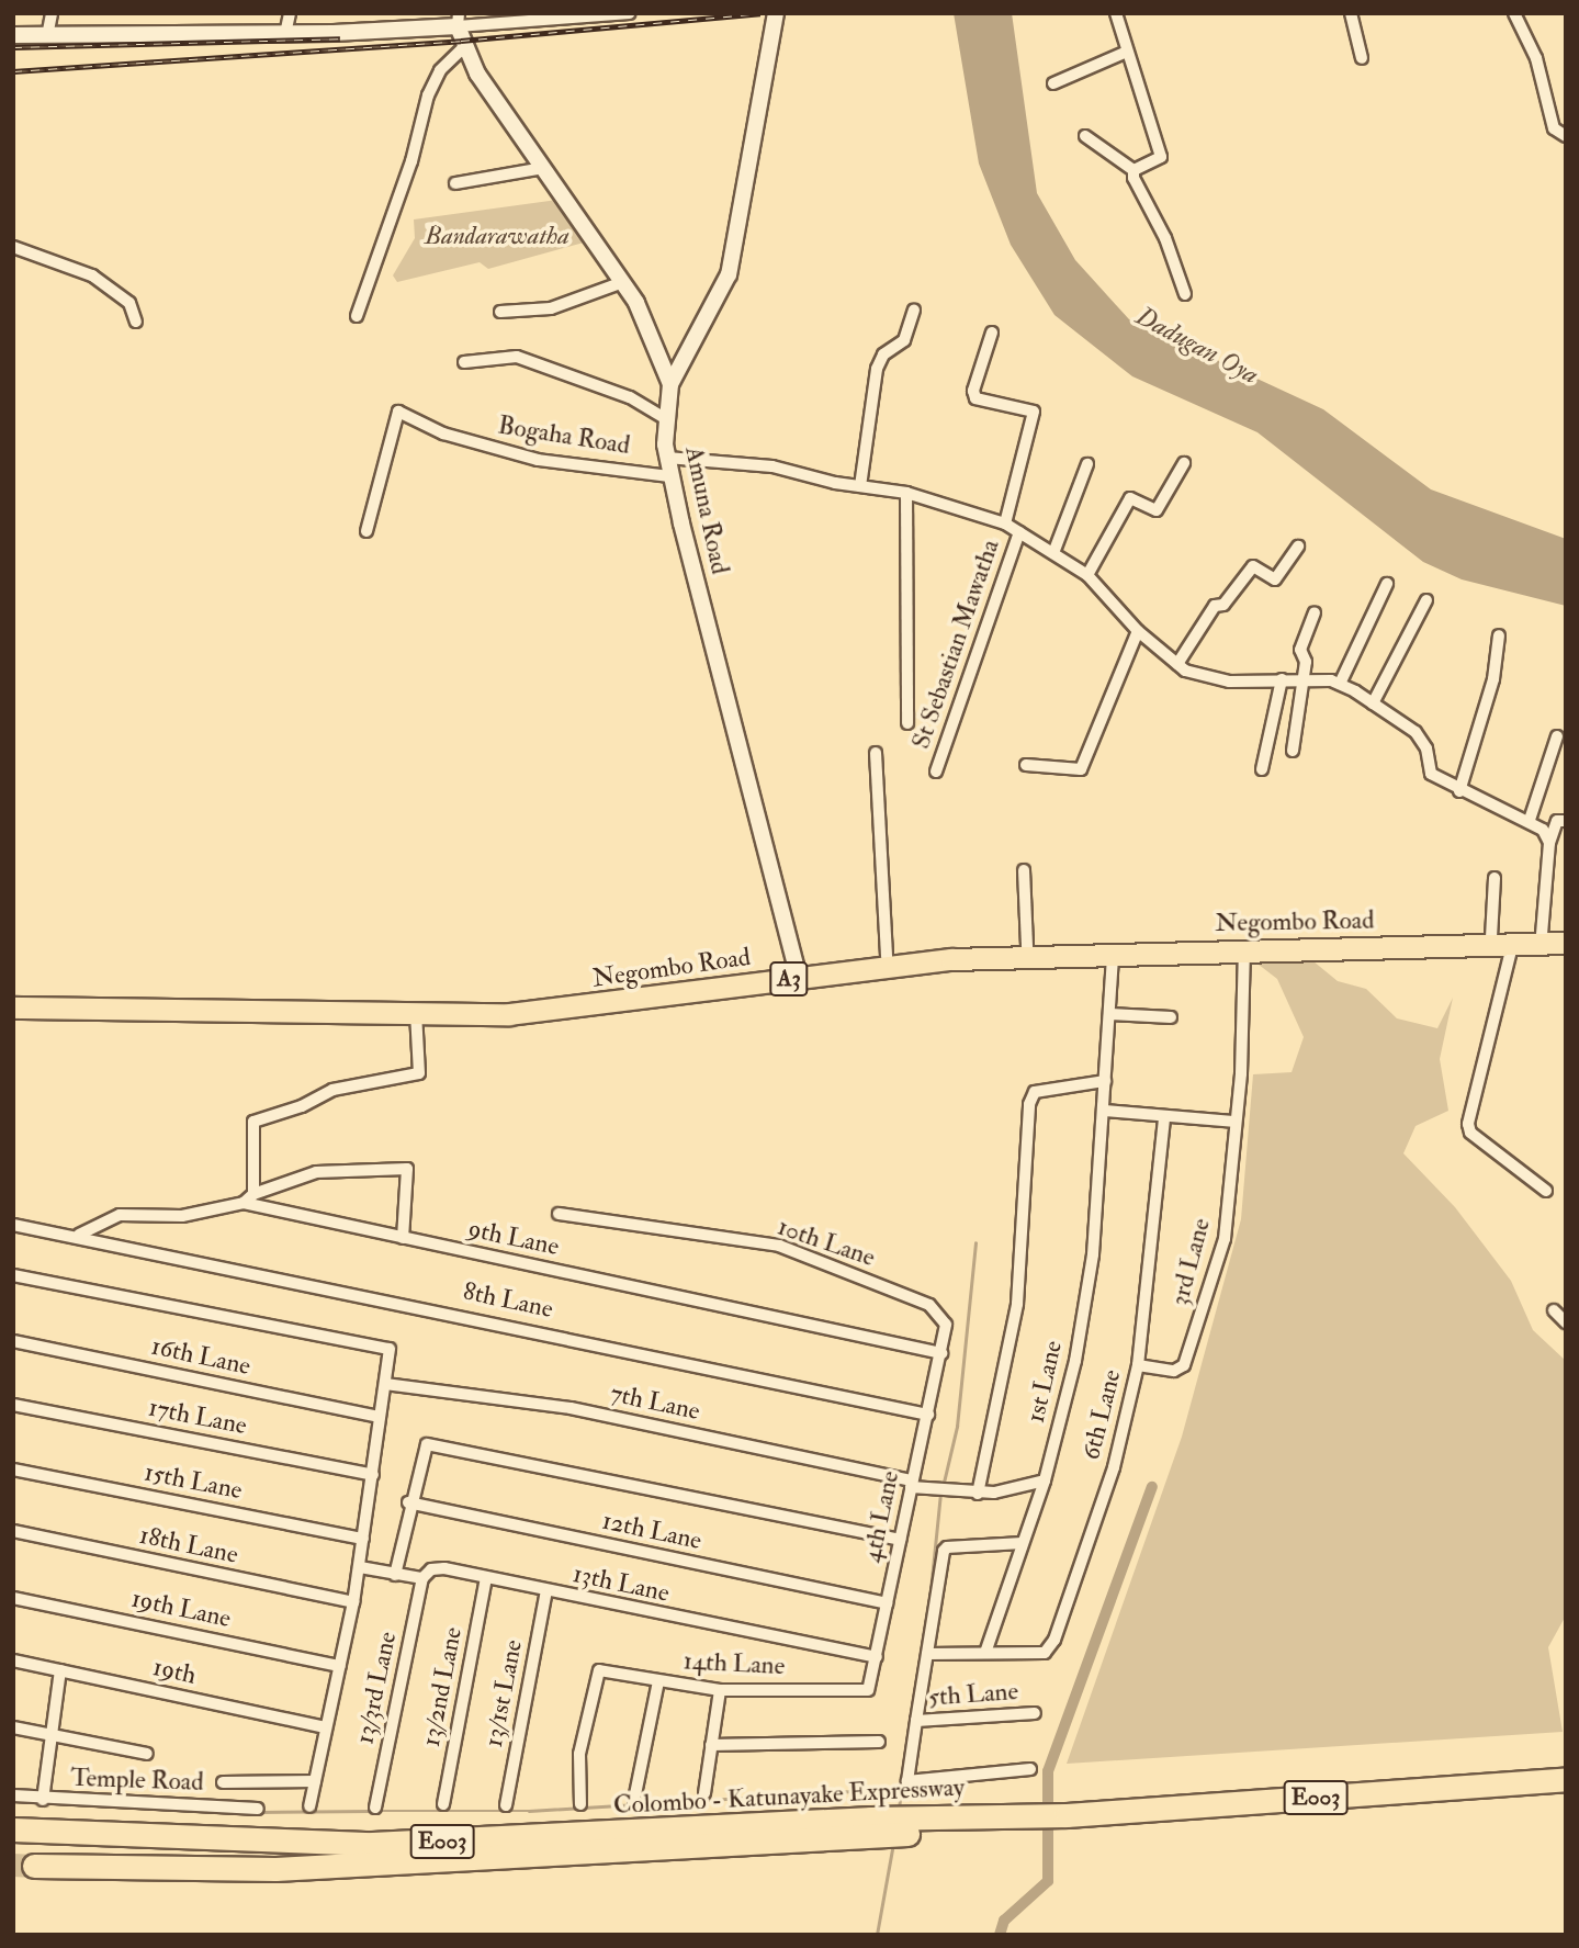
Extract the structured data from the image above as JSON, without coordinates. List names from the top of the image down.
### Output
{
  "streets": {
    "highway": [
      "Negombo Road",
      "A3",
      "Colombo - Katunayake Expressway",
      "E003"
    ],
    "street": [
      "Bogaha Road",
      "Amuna Road",
      "St Sebastian Mawatha",
      "9th Lane",
      "10th Lane",
      "3rd Lane",
      "8th Lane",
      "16th Lane",
      "1st Lane",
      "7th Lane",
      "6th Lane",
      "17th Lane",
      "15th Lane",
      "4th Lane",
      "12th Lane",
      "18th Lane",
      "13th Lane",
      "19th Lane",
      "14th Lane",
      "19th",
      "13/2nd Lane",
      "13/3rd Lane",
      "13/1st Lane",
      "5th Lane",
      "Temple Road"
    ]
  },
  "crossings": [
    ["Bogaha Road", "Amuna Road"],
    ["Amuna Road", "Negombo Road"],
    ["Negombo Road", "1st Lane"],
    ["9th Lane", "10th Lane"],
    ["9th Lane", "8th Lane"],
    ["9th Lane", "4th Lane"],
    ["10th Lane", "4th Lane"],
    ["3rd Lane", "6th Lane"],
    ["8th Lane", "4th Lane"],
    ["1st Lane", "7th Lane"],
    ["1st Lane", "6th Lane"],
    ["7th Lane", "4th Lane"],
    ["4th Lane", "12th Lane"],
    ["4th Lane", "13th Lane"],
    ["4th Lane", "14th Lane"],
    ["13th Lane", "13/2nd Lane"],
    ["13th Lane", "13/3rd Lane"],
    ["13th Lane", "13/1st Lane"]
  ],
  "water": ["Dadugan Oya"],
  "parks": ["Bandarawatha"]
}
